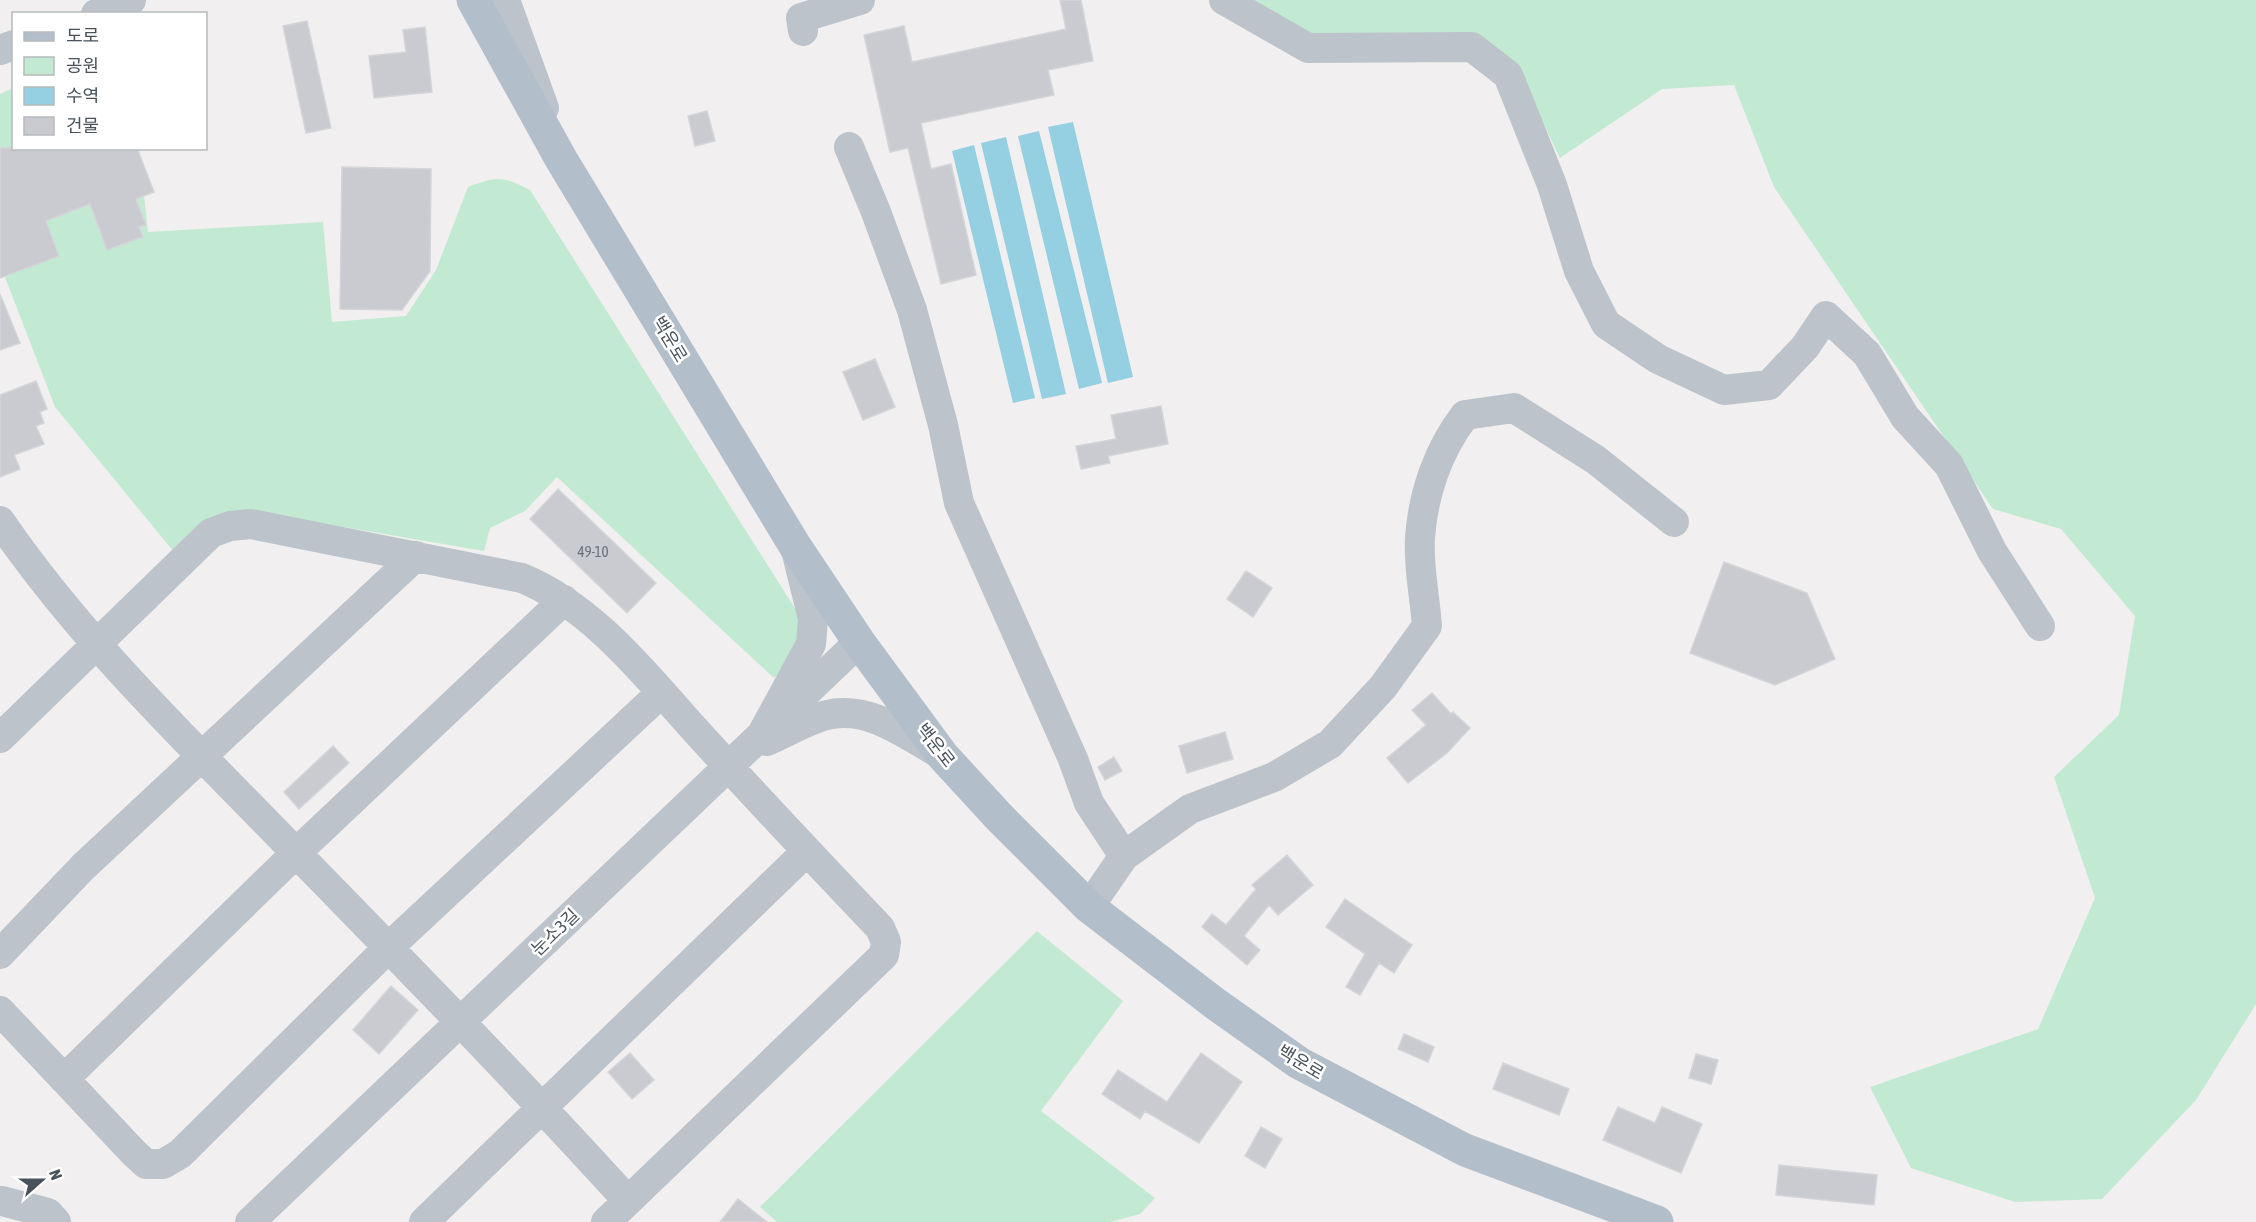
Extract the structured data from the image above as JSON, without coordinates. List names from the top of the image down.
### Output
{
  "streets": {
    "main road": ["백운로"],
    "street": ["눈소3길"]
  },
  "crossings": [
    ["백운로", "눈소3길"]
  ],
  "house_numbers": ["49-10"],
  "legend": [
    "도로",
    "공원",
    "수역",
    "건물"
  ],
  "north": "right"
}
